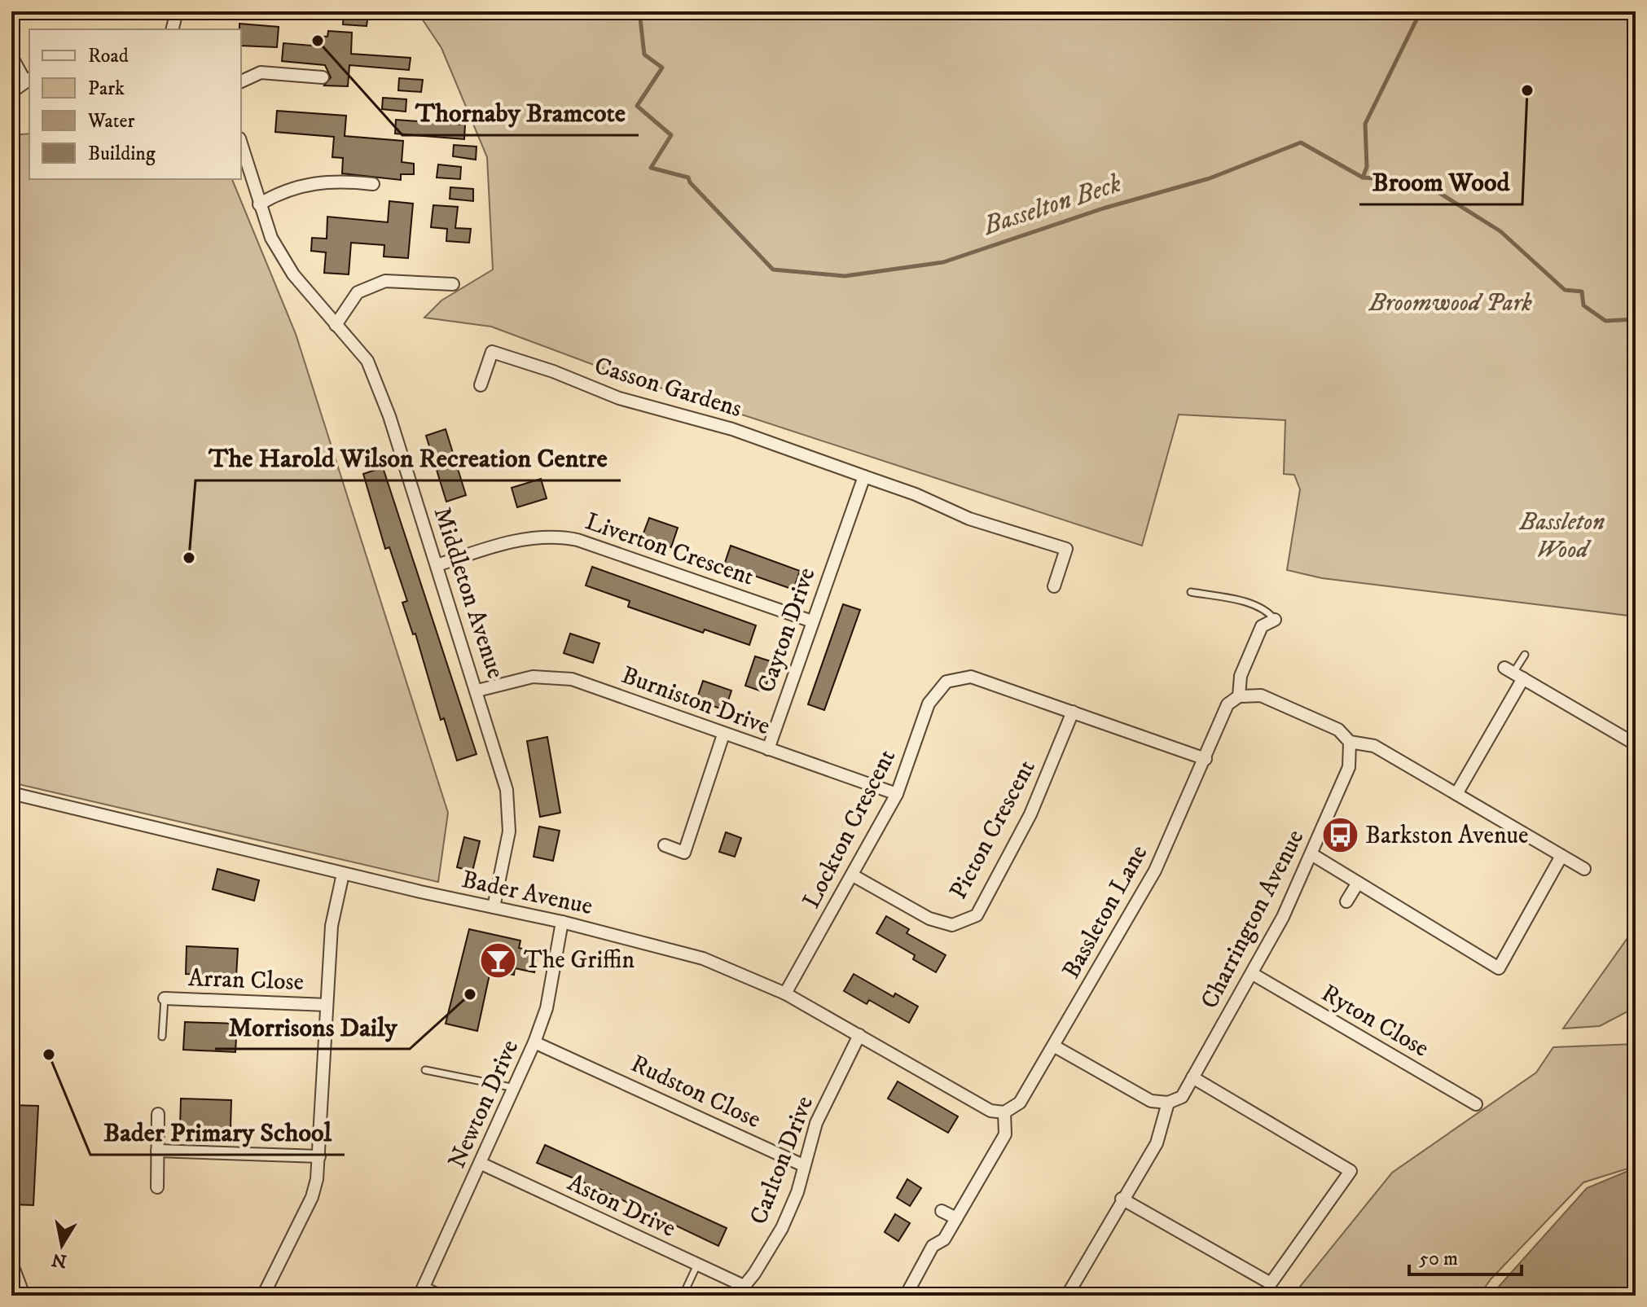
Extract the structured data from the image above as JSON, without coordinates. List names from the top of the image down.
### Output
{
  "streets": {
    "street": [
      "Casson Gardens",
      "Liverton Crescent",
      "Middleton Avenue",
      "Cayton Drive",
      "Burniston Drive",
      "Lockton Crescent",
      "Picton Crescent",
      "Bader Avenue",
      "Bassleton Lane",
      "Charrington Avenue",
      "Arran Close",
      "Ryton Close",
      "Rudston Close",
      "Newton Drive",
      "Carlton Drive",
      "Aston Drive"
    ]
  },
  "crossings": [
    ["Casson Gardens", "Cayton Drive"],
    ["Liverton Crescent", "Middleton Avenue"],
    ["Liverton Crescent", "Cayton Drive"],
    ["Middleton Avenue", "Burniston Drive"],
    ["Middleton Avenue", "Bader Avenue"],
    ["Cayton Drive", "Burniston Drive"],
    ["Burniston Drive", "Lockton Crescent"],
    ["Lockton Crescent", "Picton Crescent"],
    ["Lockton Crescent", "Bader Avenue"],
    ["Lockton Crescent", "Bassleton Lane"],
    ["Bader Avenue", "Bassleton Lane"],
    ["Bader Avenue", "Newton Drive"],
    ["Bader Avenue", "Carlton Drive"],
    ["Charrington Avenue", "Ryton Close"],
    ["Rudston Close", "Newton Drive"],
    ["Rudston Close", "Carlton Drive"],
    ["Newton Drive", "Aston Drive"],
    ["Carlton Drive", "Aston Drive"]
  ],
  "water": ["Basselton Beck"],
  "parks": ["Broomwood Park", "Bassleton Wood"],
  "places": {
    "other": [
      "Thornaby Bramcote",
      "Broom Wood",
      "The Harold Wilson Recreation Centre",
      "Morrisons Daily",
      "Bader Primary School"
    ],
    "bus stop": ["Barkston Avenue"],
    "bar": ["The Griffin"]
  },
  "legend": [
    "Road",
    "Park",
    "Water",
    "Building"
  ],
  "scale_bar": "50 m",
  "north": "bottom"
}
